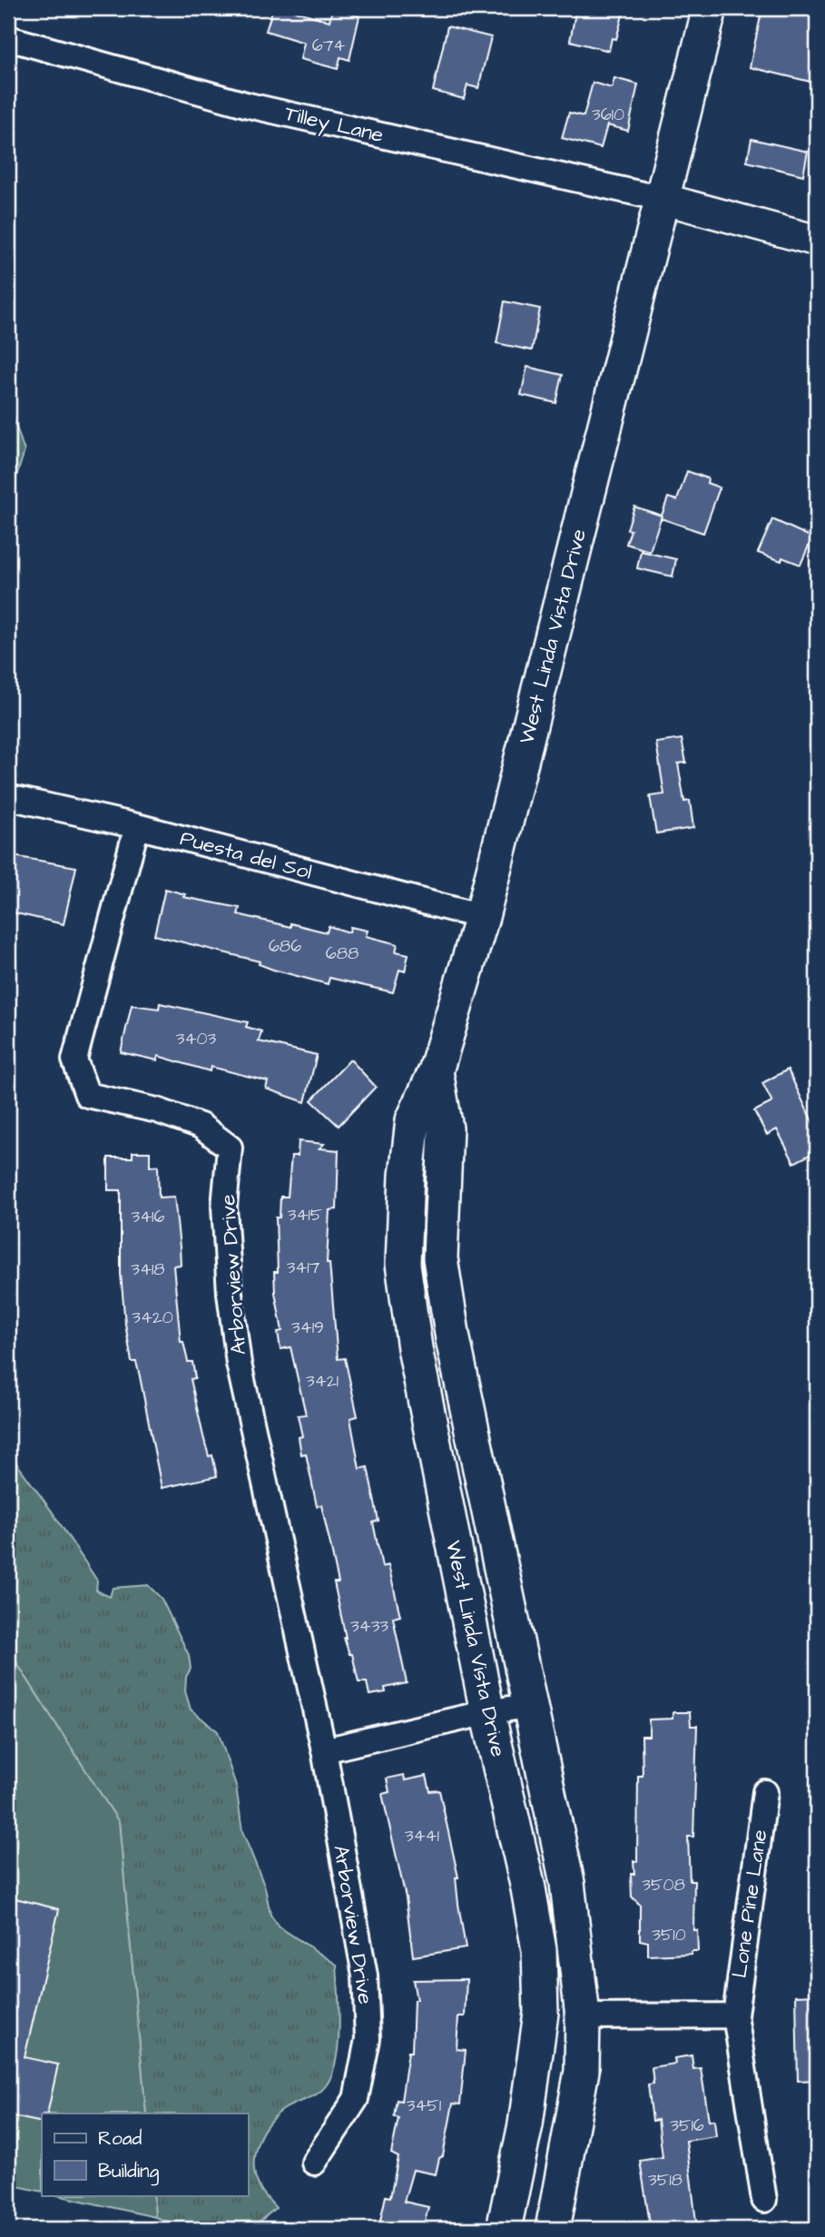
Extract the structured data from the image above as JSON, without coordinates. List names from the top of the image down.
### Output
{
  "streets": {
    "main road": ["West Linda Vista Drive"],
    "street": [
      "Tilley Lane",
      "Puesta del Sol",
      "Arborview Drive",
      "Lone Pine Lane"
    ]
  },
  "crossings": [
    ["Tilley Lane", "West Linda Vista Drive"],
    ["West Linda Vista Drive", "Puesta del Sol"],
    ["Puesta del Sol", "Arborview Drive"]
  ],
  "house_numbers": [
    "674",
    "3610",
    "686",
    "688",
    "3403",
    "3415",
    "3416",
    "3417",
    "3418",
    "3420",
    "3419",
    "3421",
    "3433",
    "3441",
    "3508",
    "3510",
    "3451",
    "3516",
    "3518"
  ],
  "legend": ["Road", "Building"]
}
